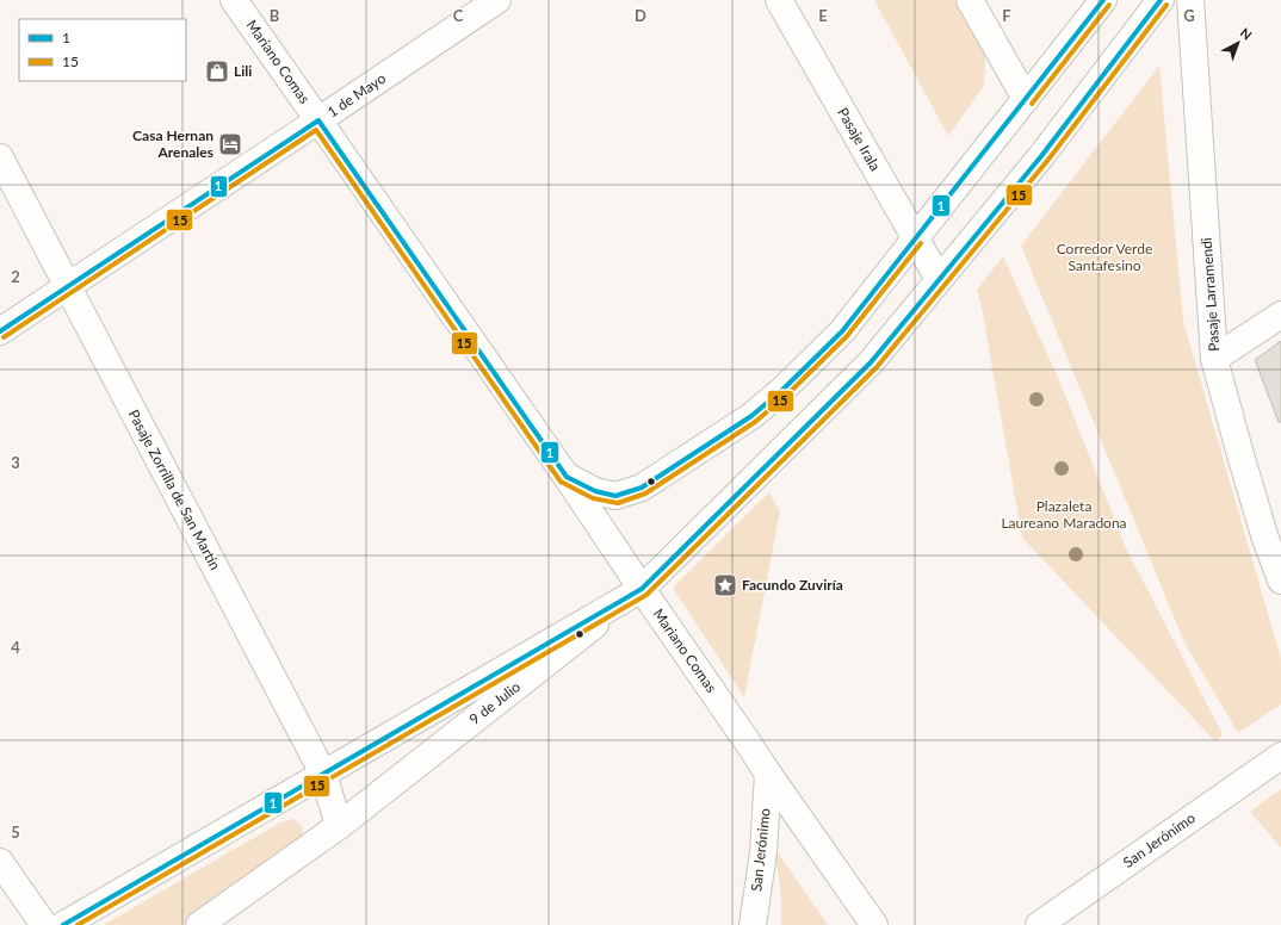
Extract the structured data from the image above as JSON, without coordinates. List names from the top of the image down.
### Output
{
  "streets": {
    "street": [
      "Mariano Comas",
      "1 de Mayo",
      "Pasaje Irala",
      "Pasaje Larramendi",
      "Pasaje Zorrilla de San Martín",
      "9 de Julio",
      "San Jerónimo"
    ]
  },
  "crossings": [
    ["Mariano Comas", "1 de Mayo"],
    ["Mariano Comas", "9 de Julio"],
    ["Mariano Comas", "San Jerónimo"],
    ["1 de Mayo", "Pasaje Zorrilla de San Martín"],
    ["Pasaje Zorrilla de San Martín", "9 de Julio"]
  ],
  "parks": ["Corredor Verde Santafesino", "Plazaleta Laureano Maradona"],
  "places": {
    "shop": ["Lili"],
    "hotel": ["Casa Hernan Arenales"],
    "place": ["Facundo Zuviría"]
  },
  "lines": ["transit line 1", "transit line 15"],
  "legend": ["1", "15"],
  "north": "top right",
  "grid": {
    "columns": [
      "B",
      "C",
      "D",
      "E",
      "F",
      "G"
    ],
    "rows": [
      "2",
      "3",
      "4",
      "5"
    ]
  }
}
